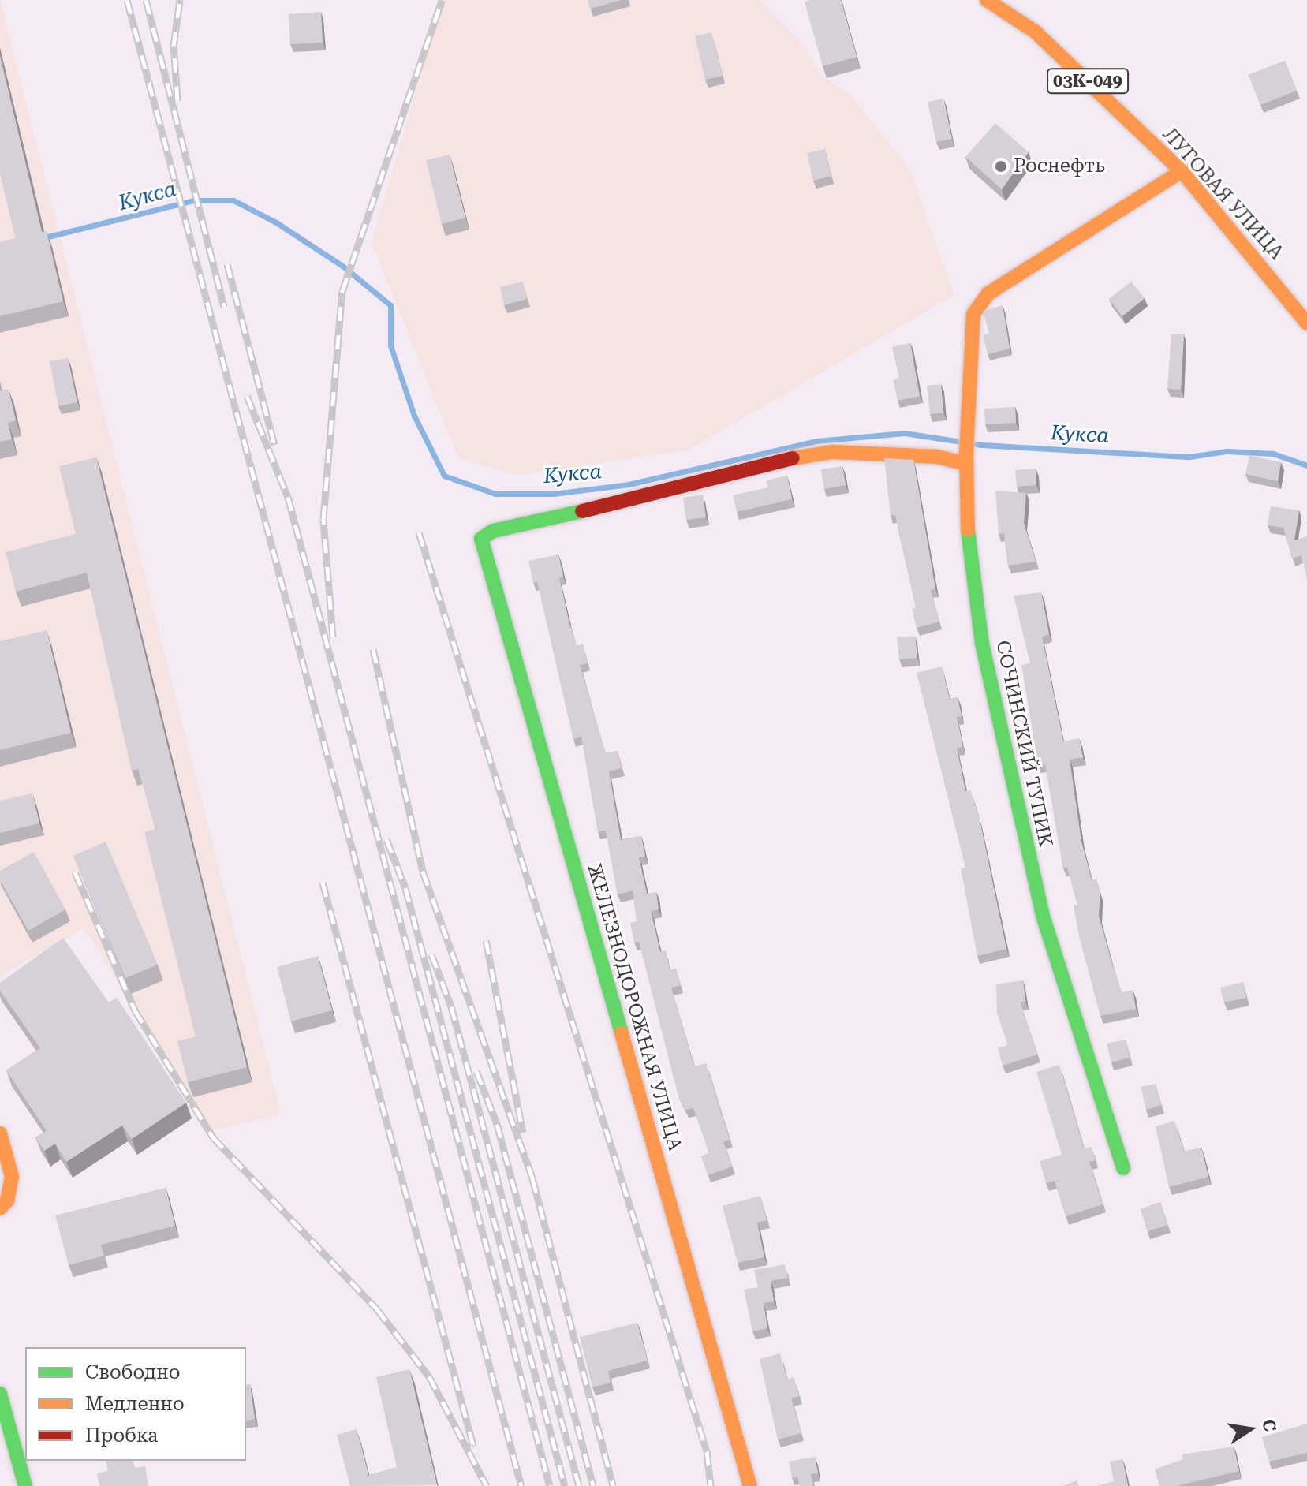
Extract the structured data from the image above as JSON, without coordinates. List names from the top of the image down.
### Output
{
  "streets": {
    "street": [
      "03К-049",
      "ЛУГОВАЯ УЛИЦА",
      "СОЧИНСКИЙ ТУПИК",
      "ЖЕЛЕЗНОДОРОЖНАЯ УЛИЦА"
    ]
  },
  "crossings": [
    ["ЛУГОВАЯ УЛИЦА", "СОЧИНСКИЙ ТУПИК"],
    ["СОЧИНСКИЙ ТУПИК", "ЖЕЛЕЗНОДОРОЖНАЯ УЛИЦА"]
  ],
  "water": ["Кукса"],
  "places": ["Роснефть"],
  "legend": ["Свободно", "Медленно", "Пробка"],
  "north": "right"
}
